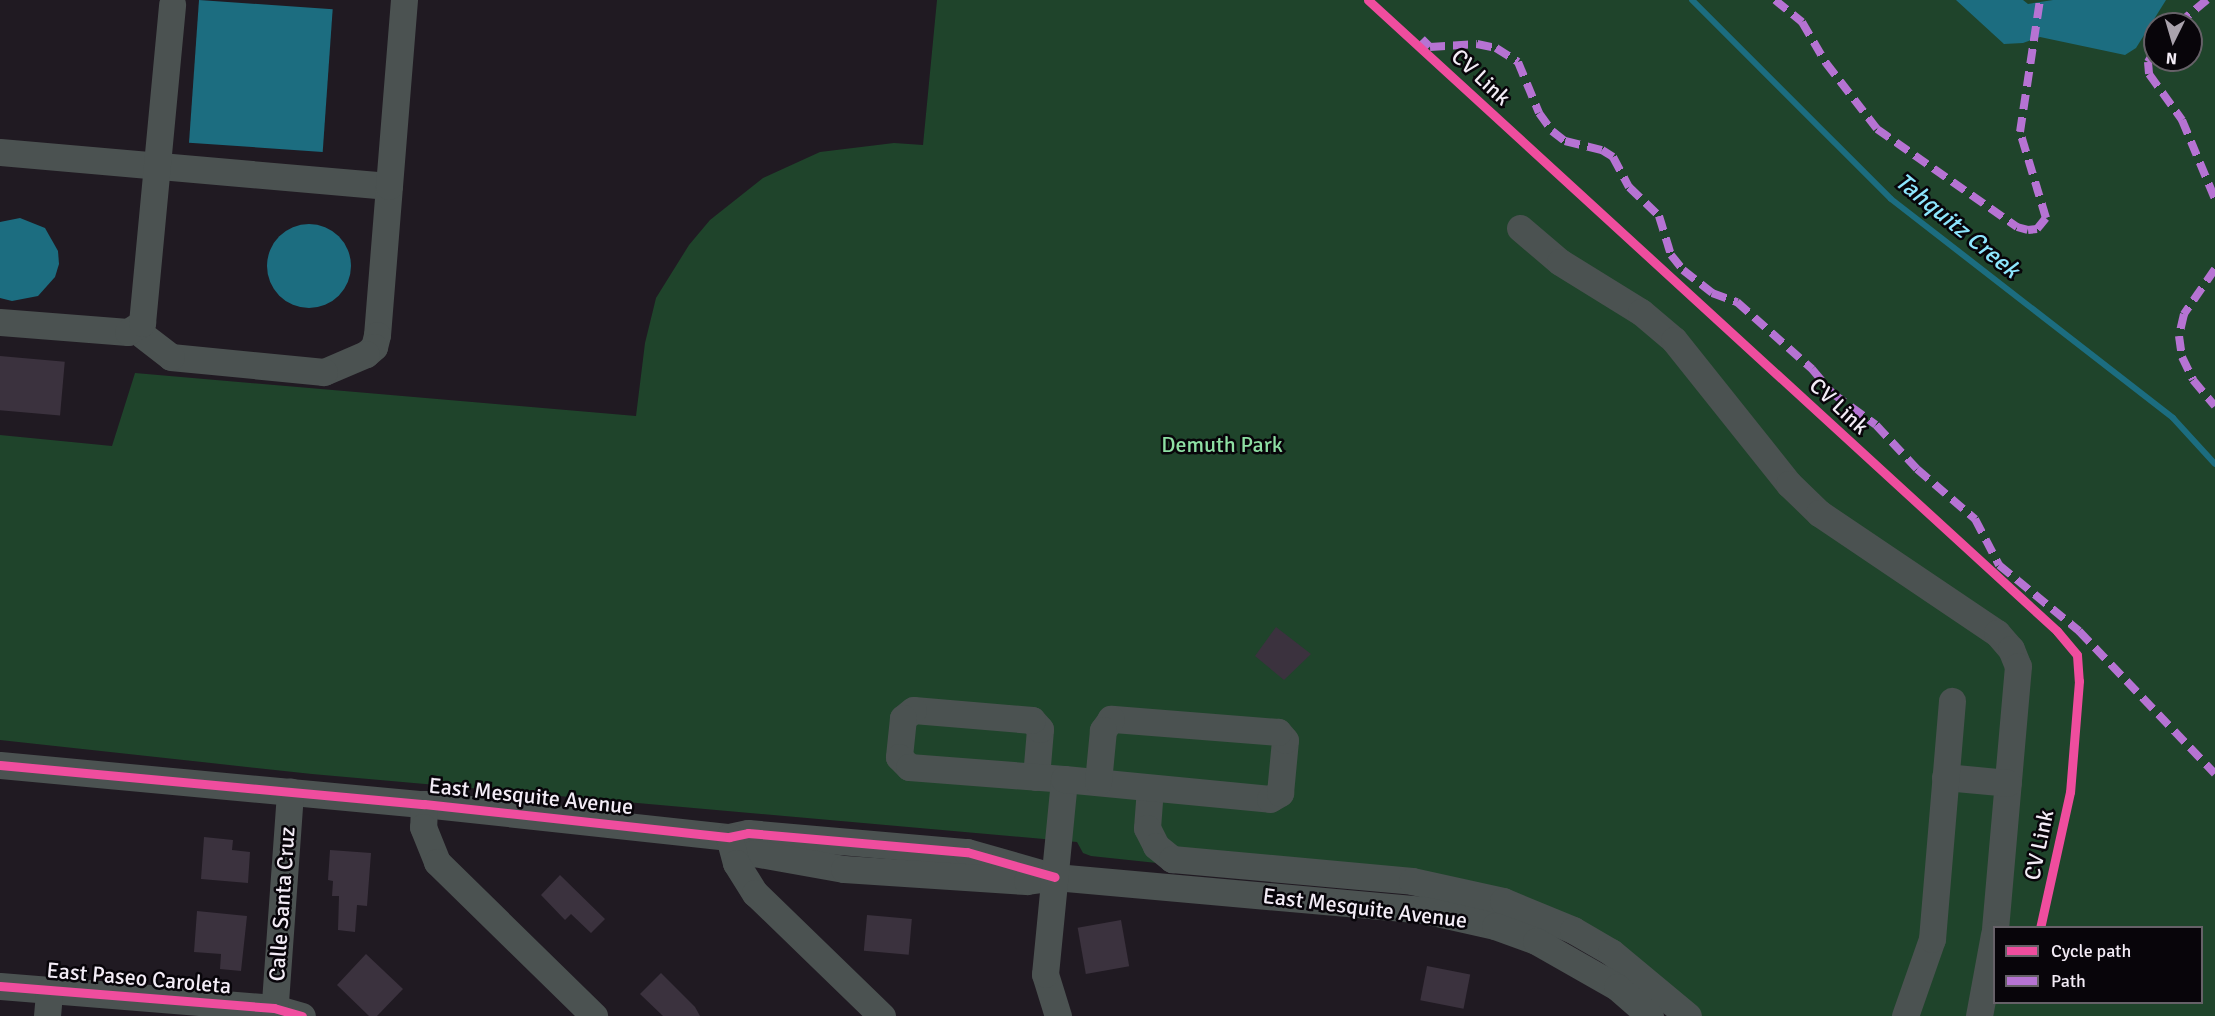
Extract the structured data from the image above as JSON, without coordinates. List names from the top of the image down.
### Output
{
  "streets": {
    "street": ["East Mesquite Avenue", "Calle Santa Cruz", "East Paseo Caroleta"],
    "cycle path": ["CV Link"]
  },
  "crossings": [
    ["East Mesquite Avenue", "Calle Santa Cruz"],
    ["Calle Santa Cruz", "East Paseo Caroleta"]
  ],
  "water": ["Tahquitz Creek"],
  "parks": ["Demuth Park"],
  "legend": ["Cycle path", "Path"],
  "north": "bottom"
}
